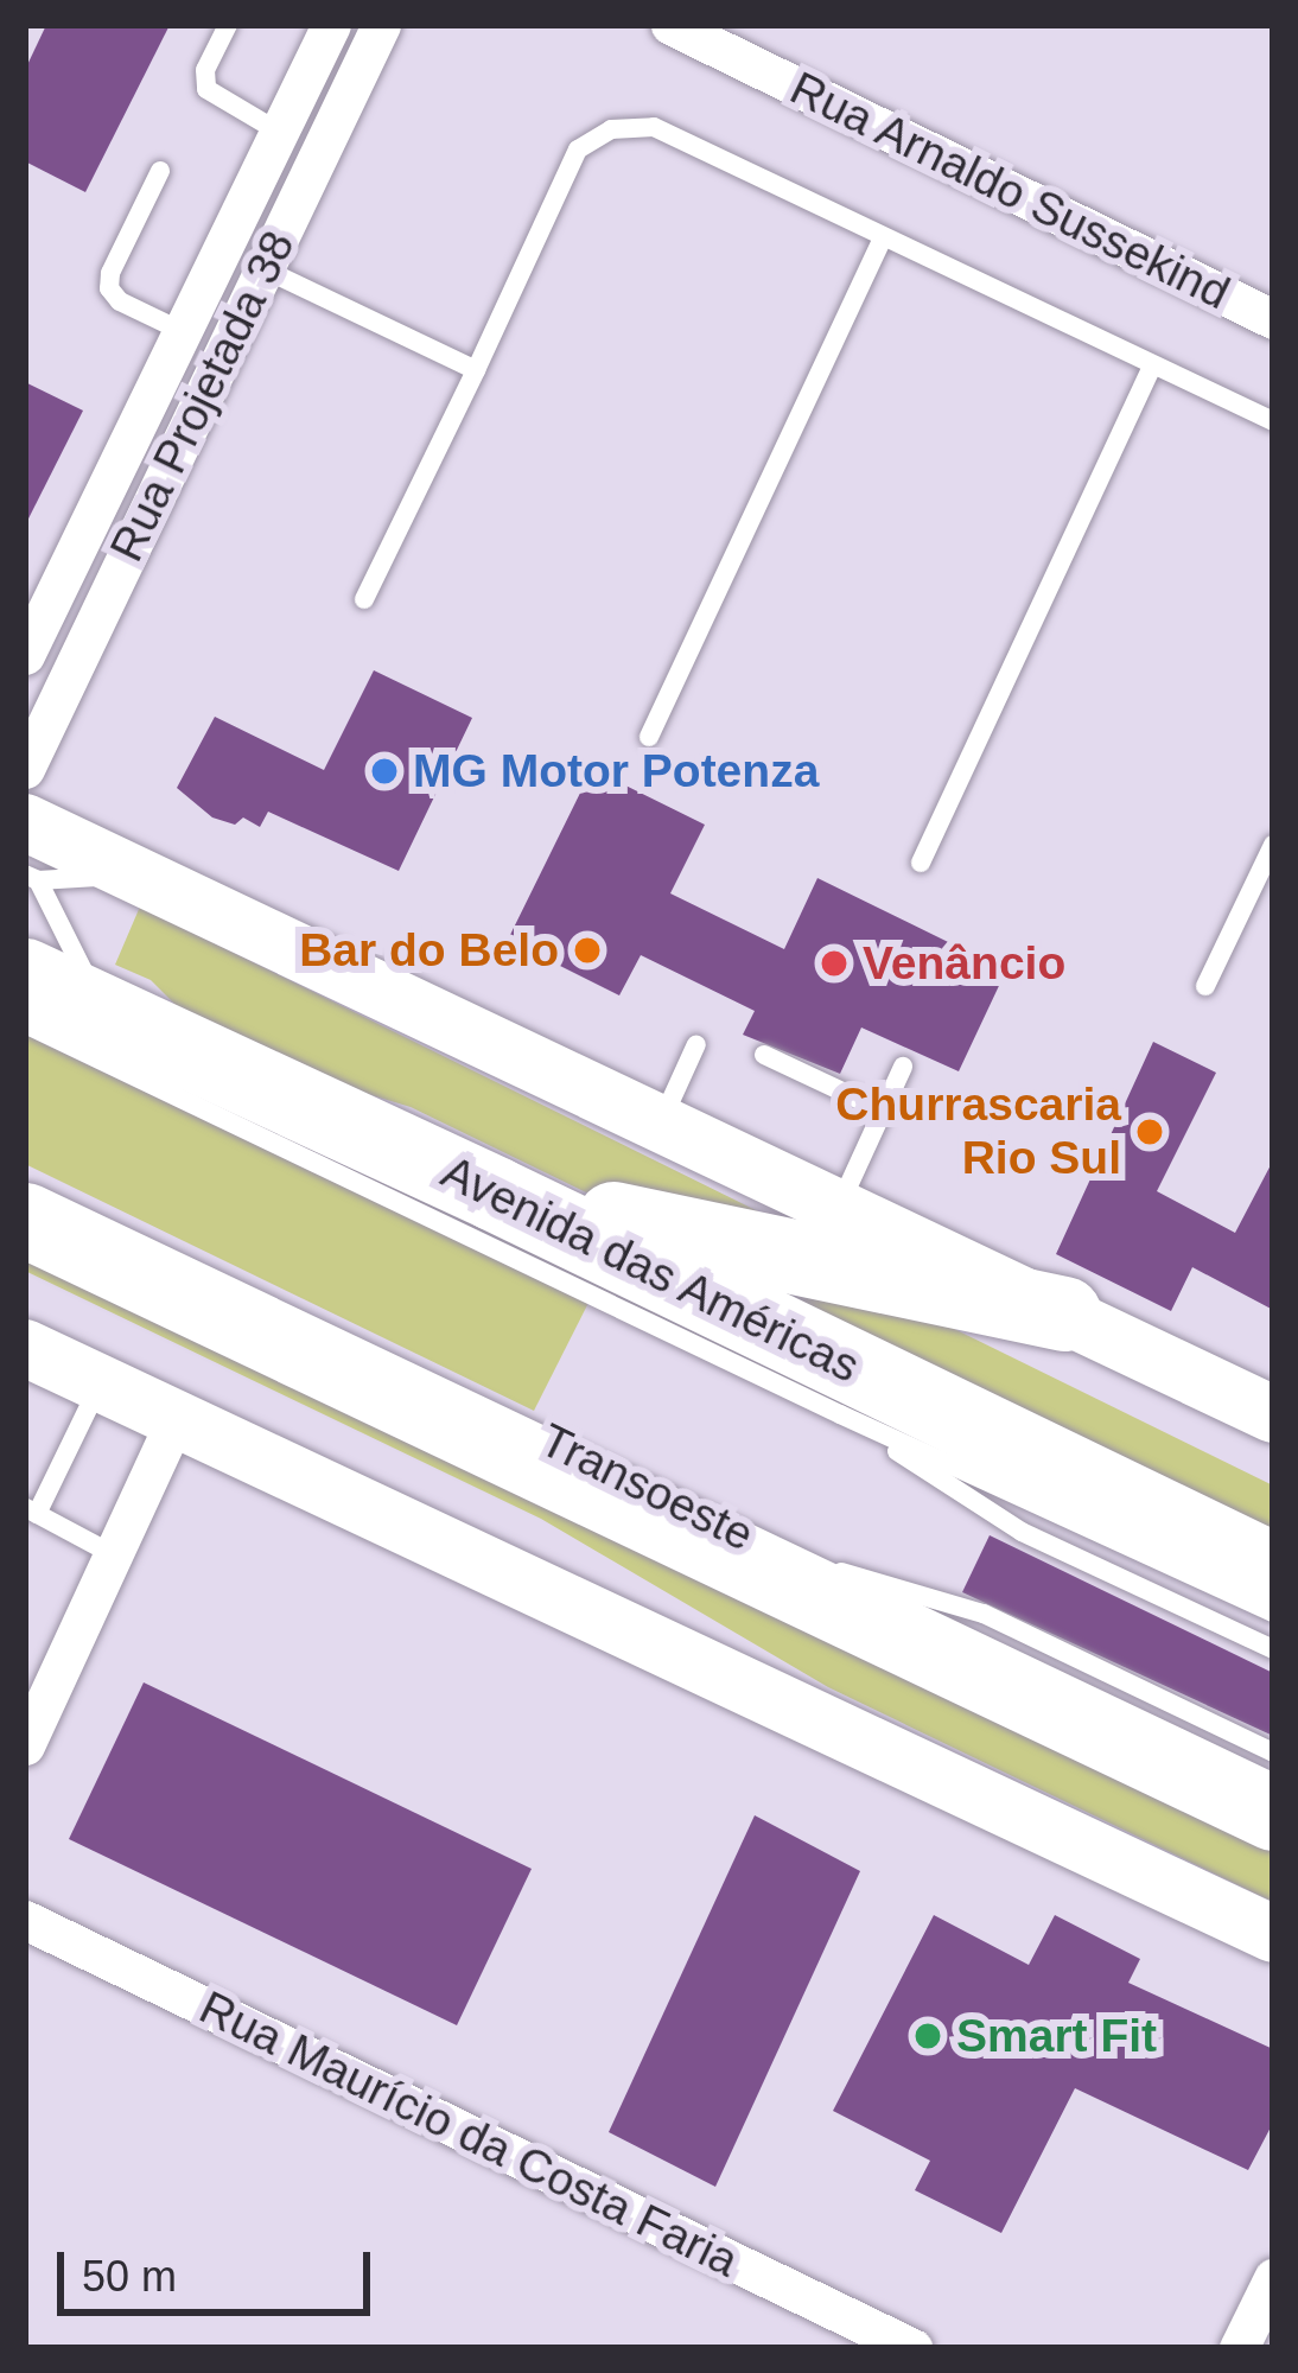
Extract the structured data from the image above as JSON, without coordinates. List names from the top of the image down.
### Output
{
  "streets": {
    "highway": ["Avenida das Américas"],
    "street": ["Rua Arnaldo Sussekind", "Rua Projetada 38", "Rua Maurício da Costa Faria"]
  },
  "places": [
    "MG Motor Potenza",
    "Bar do Belo",
    "Venâncio",
    "Churrascaria Rio Sul",
    "Smart Fit"
  ],
  "scale_bar": "50 m"
}
